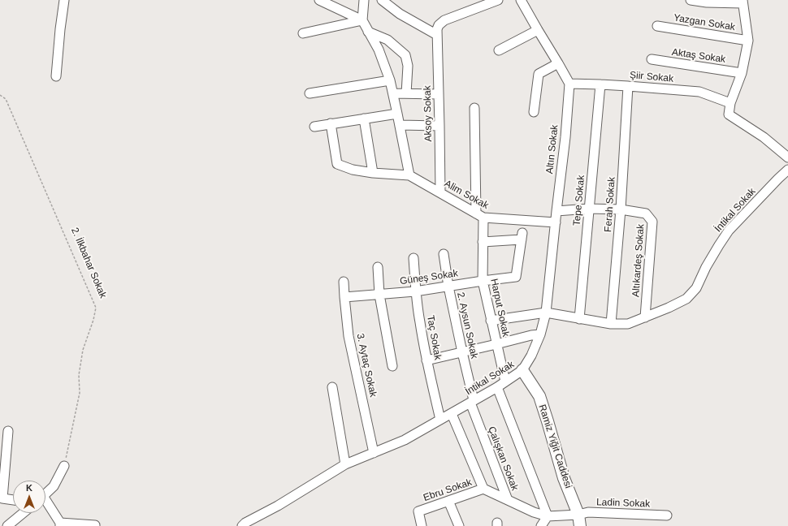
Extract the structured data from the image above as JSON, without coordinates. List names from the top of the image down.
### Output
{
  "streets": {
    "main road": ["Ramiz Yiğit Caddesi"],
    "street": [
      "Yazgan Sokak",
      "Aktaş Sokak",
      "Şiir Sokak",
      "Aksoy Sokak",
      "Altın Sokak",
      "Alim Sokak",
      "Tepe Sokak",
      "Ferah Sokak",
      "İntikal Sokak",
      "Altıkardeş Sokak",
      "Güneş Sokak",
      "Harput Sokak",
      "2. Aysun Sokak",
      "Taç Sokak",
      "3. Aytaç Sokak",
      "Çalışkan Sokak",
      "Ebru Sokak",
      "Ladin Sokak"
    ],
    "path": ["2. İlkbahar Sokak"]
  },
  "crossings": [
    ["Şiir Sokak", "Altın Sokak"],
    ["Şiir Sokak", "Tepe Sokak"],
    ["Şiir Sokak", "Ferah Sokak"],
    ["Aksoy Sokak", "Alim Sokak"],
    ["Altın Sokak", "Alim Sokak"],
    ["Altın Sokak", "İntikal Sokak"],
    ["Altın Sokak", "Altıkardeş Sokak"],
    ["Alim Sokak", "Harput Sokak"],
    ["Tepe Sokak", "İntikal Sokak"],
    ["Tepe Sokak", "Altıkardeş Sokak"],
    ["Ferah Sokak", "İntikal Sokak"],
    ["Ferah Sokak", "Altıkardeş Sokak"],
    ["İntikal Sokak", "Altıkardeş Sokak"],
    ["İntikal Sokak", "Harput Sokak"],
    ["İntikal Sokak", "2. Aysun Sokak"],
    ["İntikal Sokak", "Taç Sokak"],
    ["İntikal Sokak", "3. Aytaç Sokak"],
    ["İntikal Sokak", "Ramiz Yiğit Caddesi"],
    ["İntikal Sokak", "Çalışkan Sokak"],
    ["Güneş Sokak", "Harput Sokak"],
    ["Güneş Sokak", "2. Aysun Sokak"],
    ["Güneş Sokak", "Taç Sokak"],
    ["Güneş Sokak", "3. Aytaç Sokak"],
    ["2. Aysun Sokak", "Çalışkan Sokak"],
    ["Ramiz Yiğit Caddesi", "Çalışkan Sokak"],
    ["Ramiz Yiğit Caddesi", "Ladin Sokak"],
    ["Çalışkan Sokak", "Ladin Sokak"]
  ],
  "north": "top"
}
